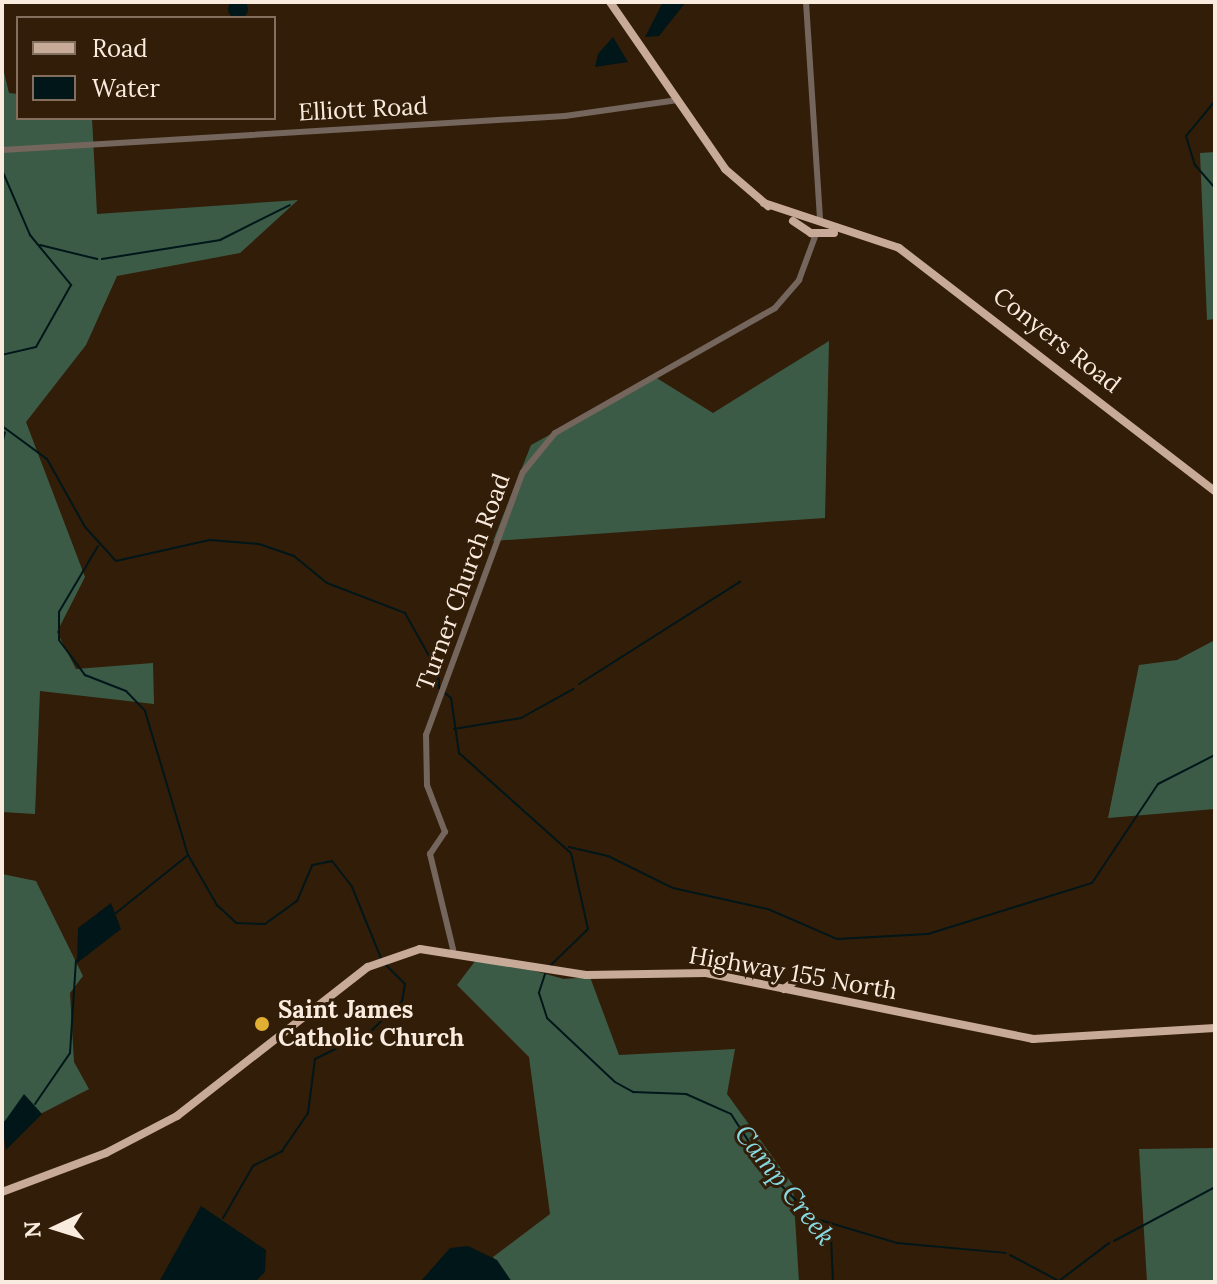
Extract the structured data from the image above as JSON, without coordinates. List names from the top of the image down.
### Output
{
  "streets": {
    "main road": ["Conyers Road", "Highway 155 North"],
    "street": ["Elliott Road", "Turner Church Road"]
  },
  "crossings": [
    ["Elliott Road", "Conyers Road"],
    ["Conyers Road", "Turner Church Road"],
    ["Turner Church Road", "Highway 155 North"]
  ],
  "water": ["Camp Creek"],
  "places": ["Saint James Catholic Church"],
  "legend": ["Road", "Water"],
  "north": "left"
}
